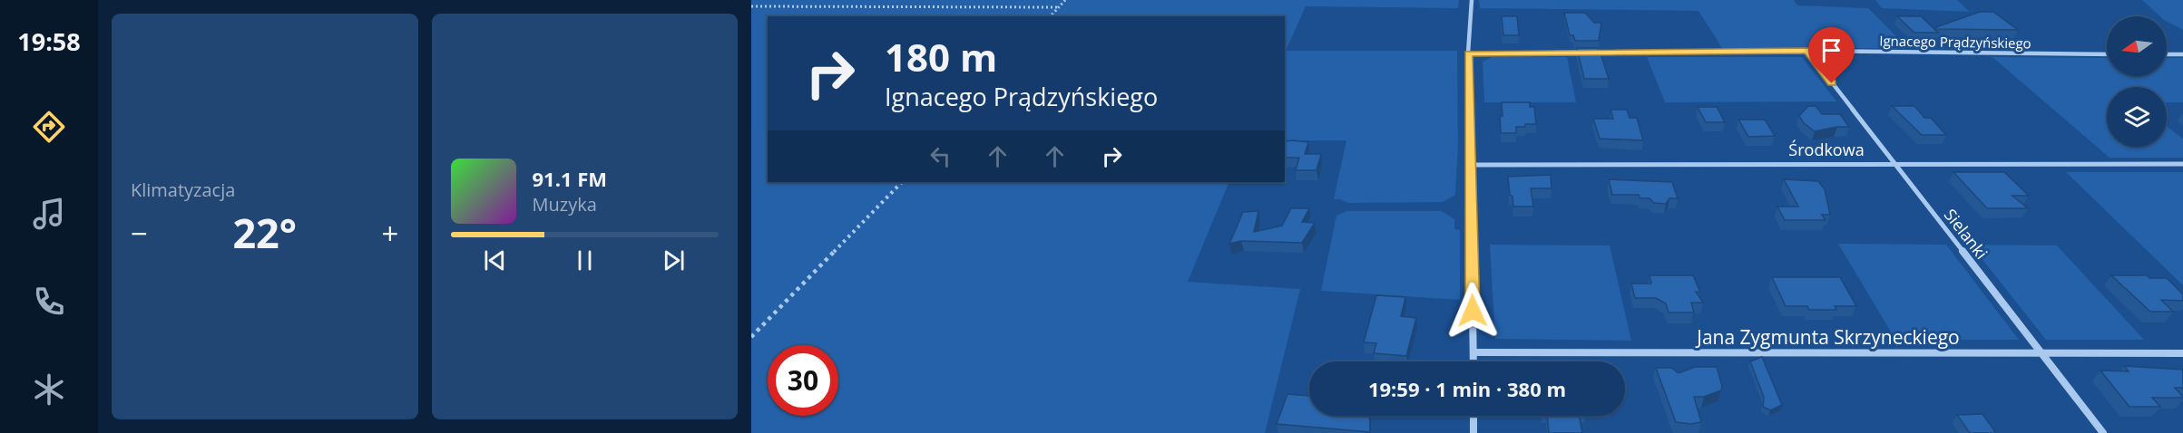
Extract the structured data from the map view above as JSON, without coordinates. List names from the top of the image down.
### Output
{
  "streets": {
    "street": [
      "Ignacego Prądzyńskiego",
      "Środkowa",
      "Sielanki",
      "Jana Zygmunta Skrzyneckiego"
    ]
  },
  "crossings": [
    ["Ignacego Prądzyńskiego", "Sielanki"],
    ["Środkowa", "Sielanki"],
    ["Sielanki", "Jana Zygmunta Skrzyneckiego"]
  ],
  "north": "left",
  "page": {
    "tabs": "19:58",
    "tile": "Klimatyzacja",
    "turn": ["180 m", "Ignacego Prądzyńskiego"],
    "song": ["91.1 FM", "Muzyka"],
    "heat": ["−", "22°", "+"],
    "limit": "30",
    "trip": "19:59 · 1 min · 380 m"
  }
}
